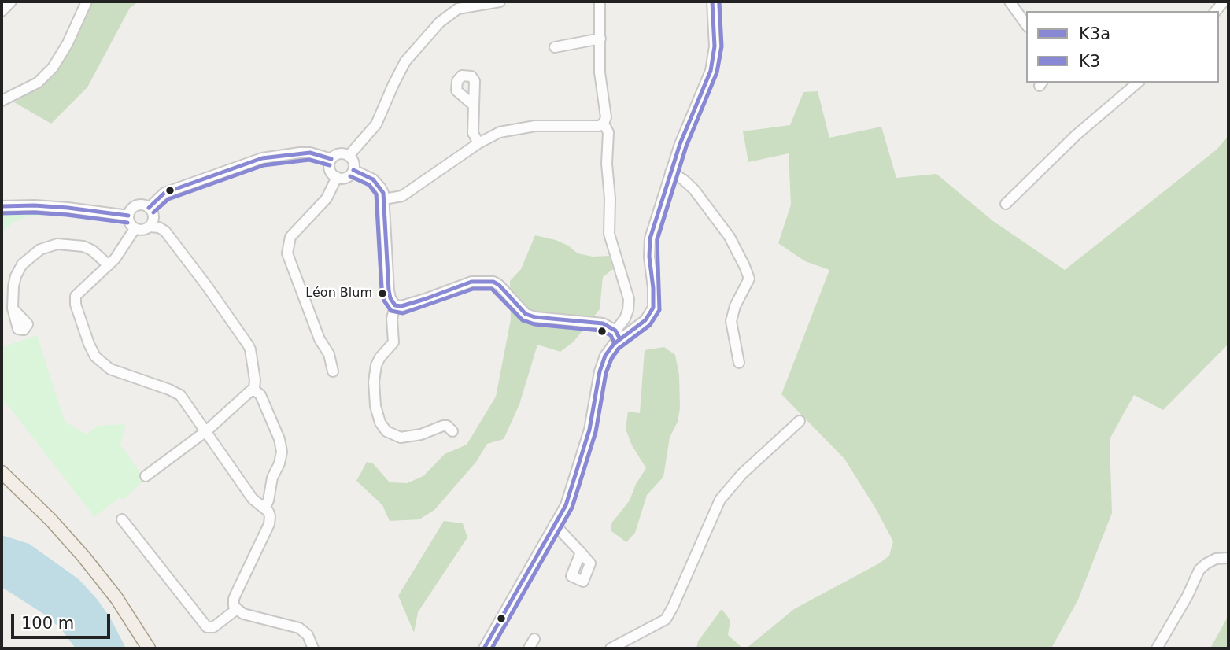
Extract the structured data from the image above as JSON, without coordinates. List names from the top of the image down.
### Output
{
  "places": ["Léon Blum"],
  "lines": ["transit line K3a", "transit line K3"],
  "legend": ["K3a", "K3"],
  "scale_bar": "100 m"
}
